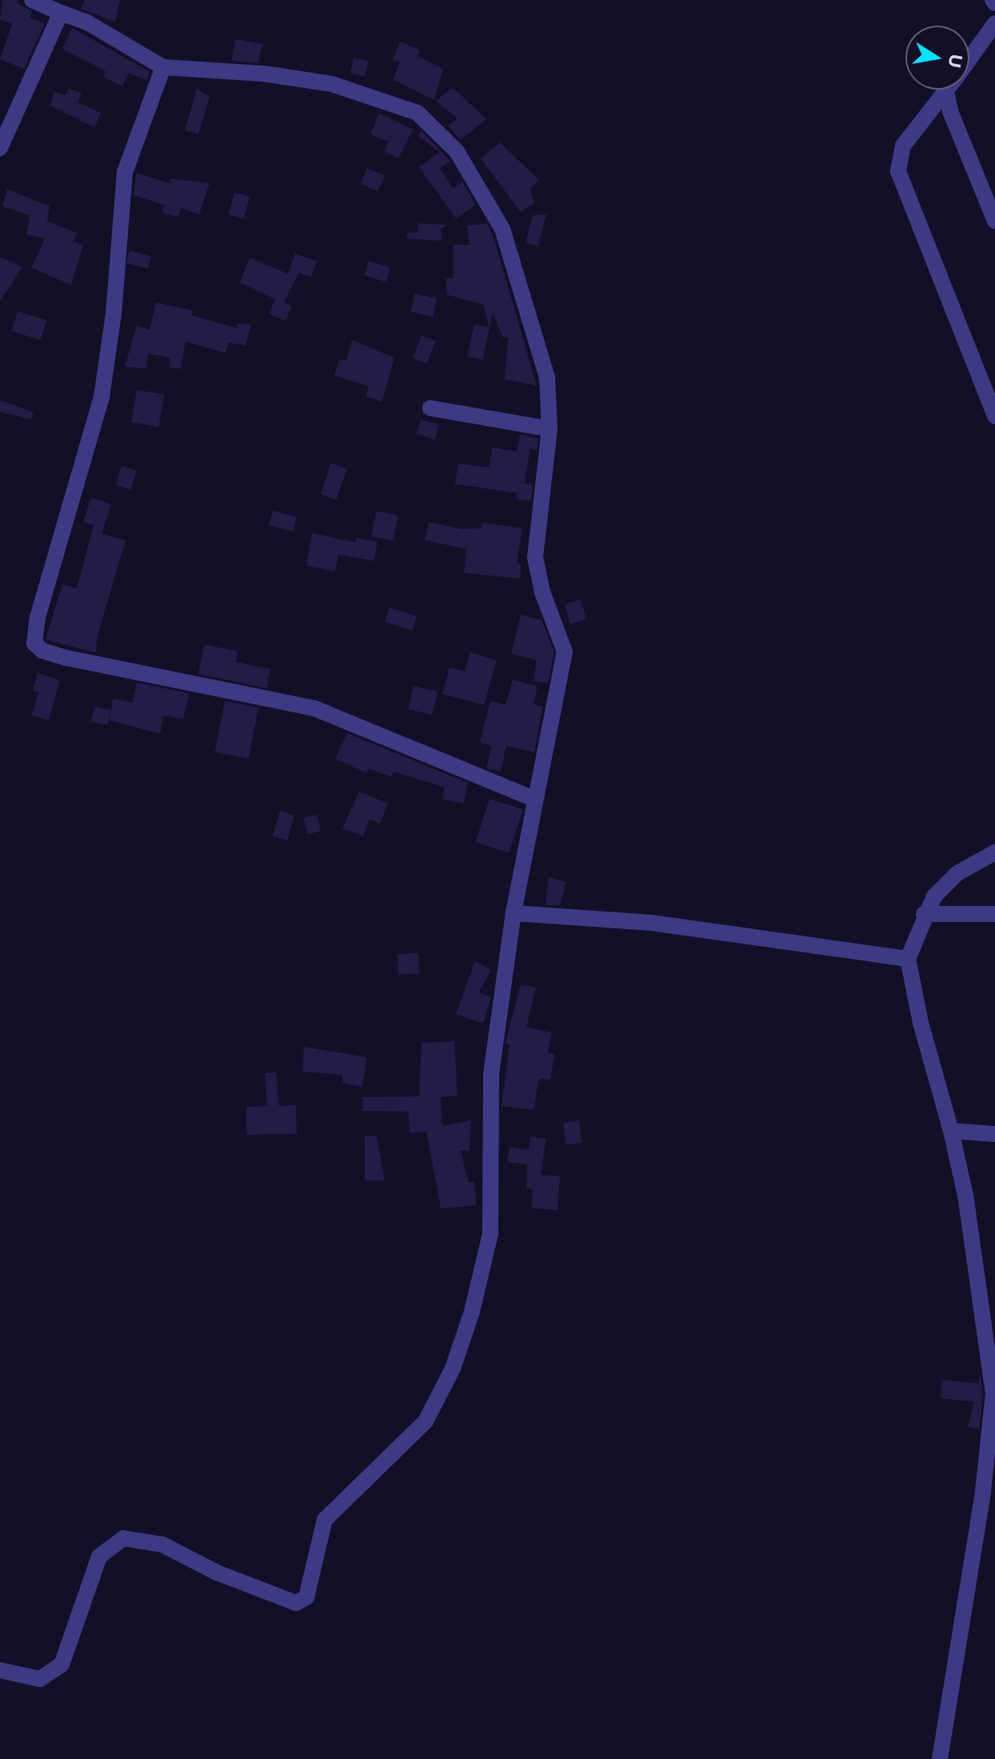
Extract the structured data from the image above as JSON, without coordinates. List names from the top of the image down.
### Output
{
  "north": "right"
}
